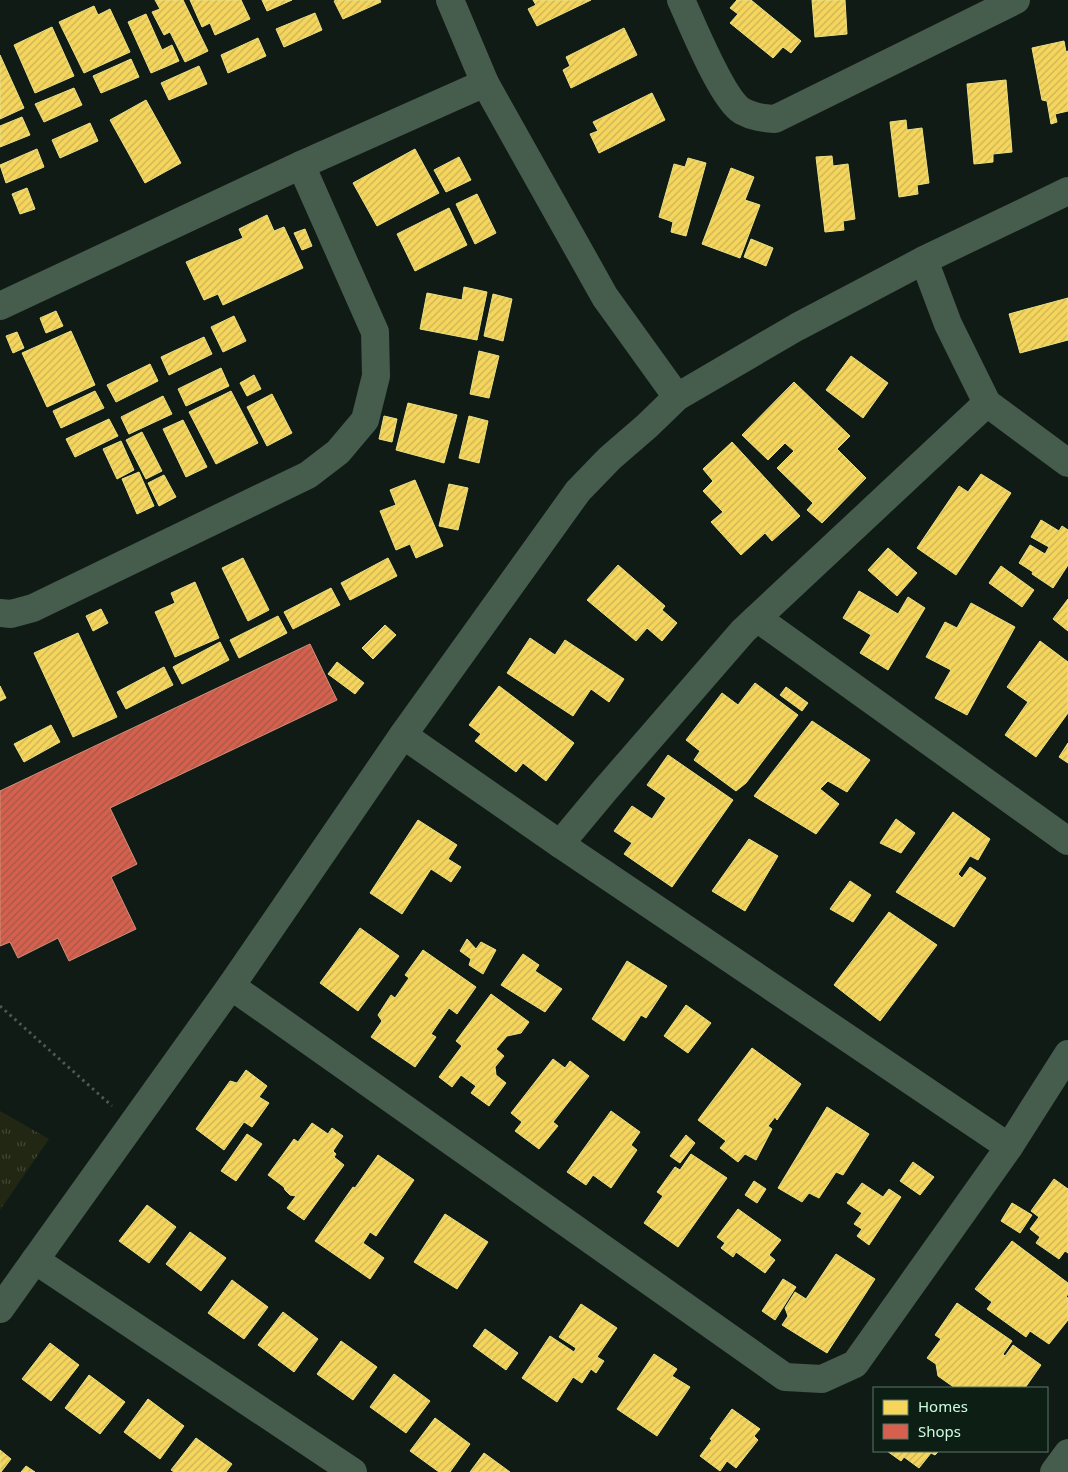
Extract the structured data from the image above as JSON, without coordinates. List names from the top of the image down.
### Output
{
  "legend": ["Homes", "Shops"]
}
